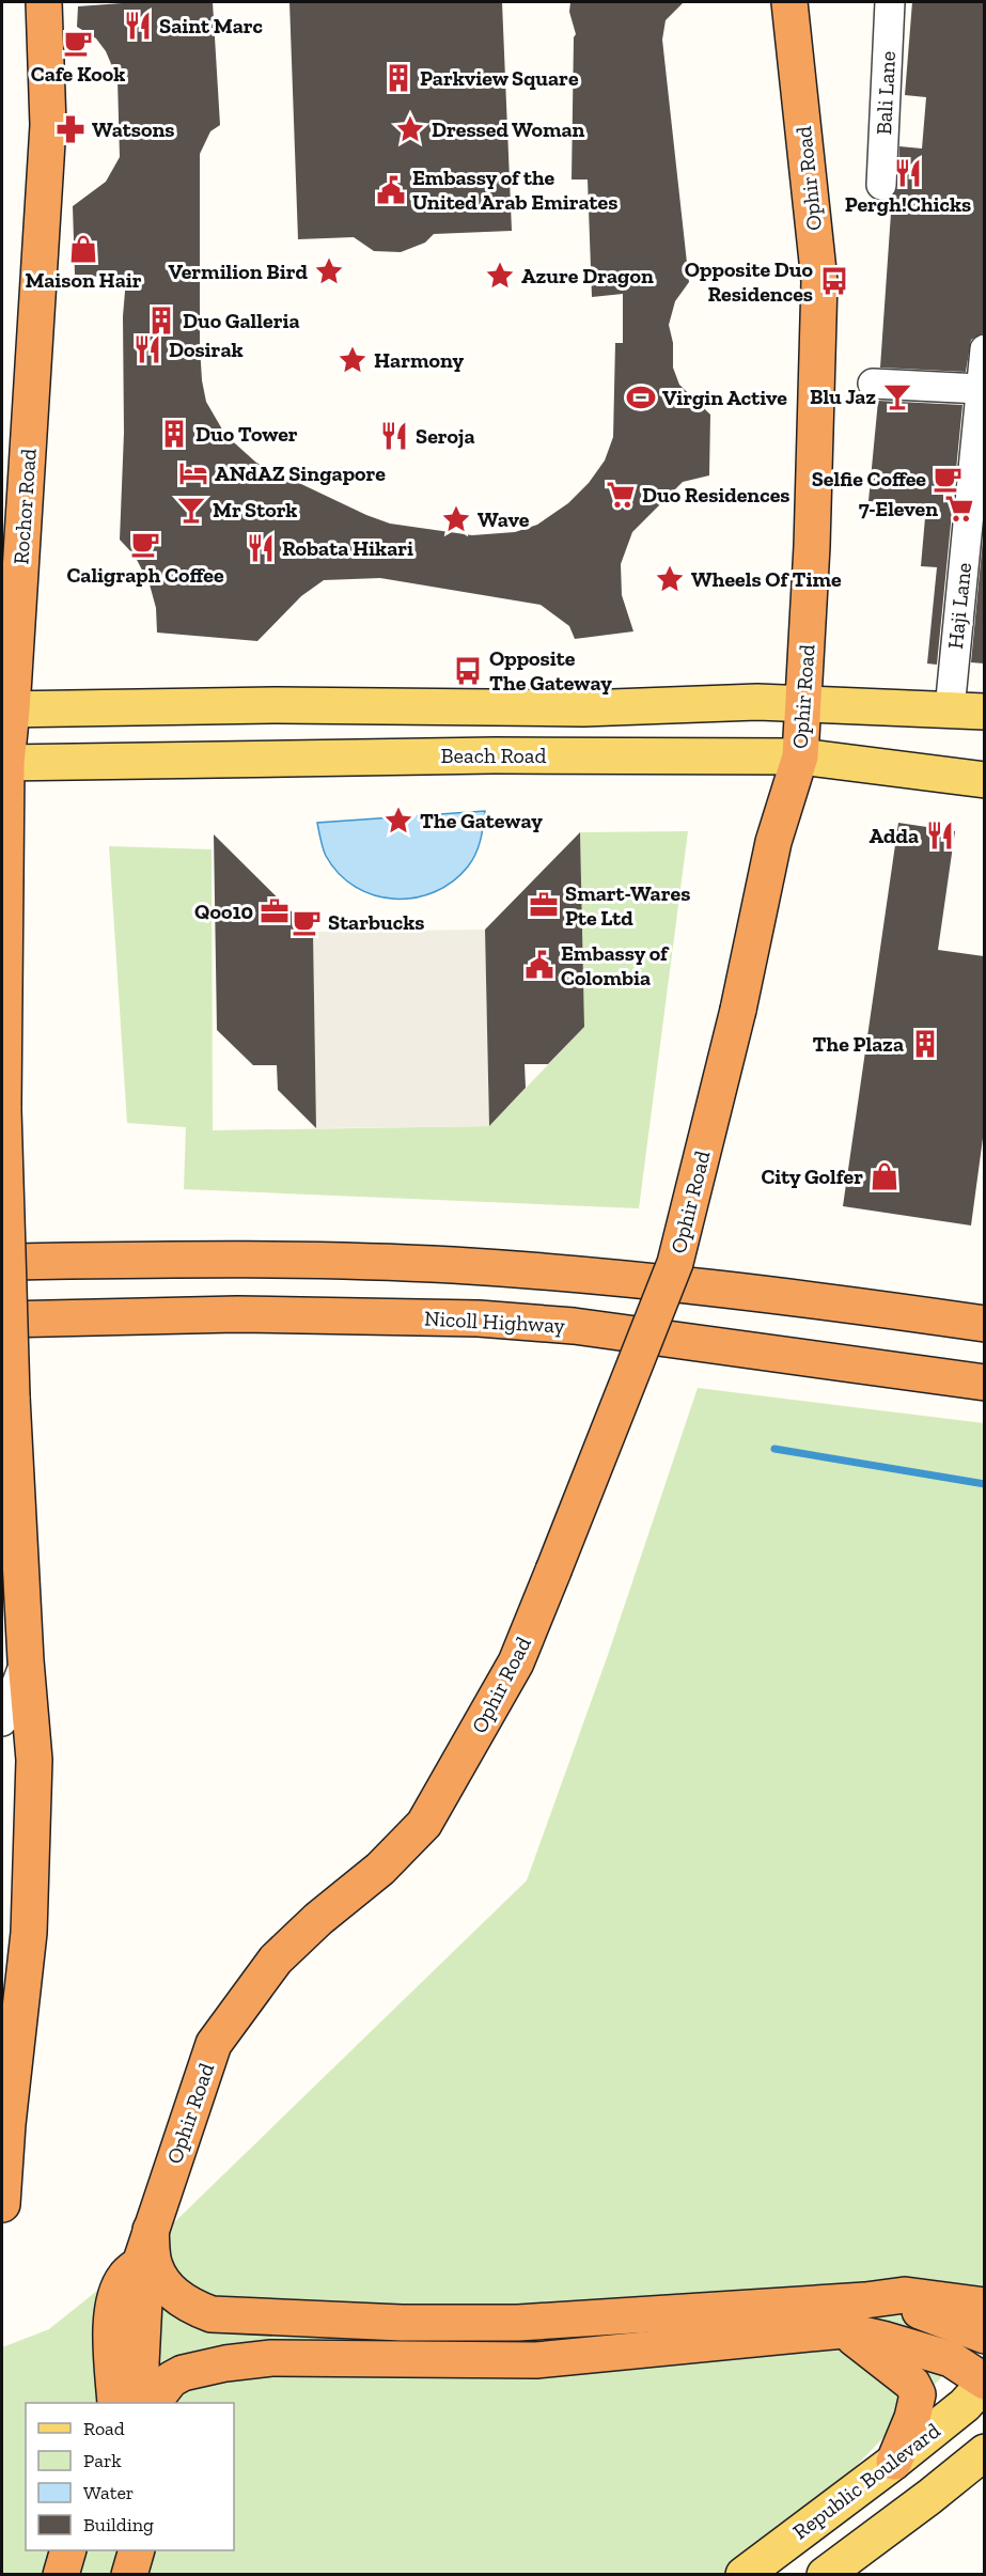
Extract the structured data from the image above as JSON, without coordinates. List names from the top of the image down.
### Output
{
  "streets": {
    "highway": ["Ophir Road", "Rochor Road", "Nicoll Highway"],
    "main road": ["Beach Road", "Republic Boulevard"],
    "street": ["Bali Lane", "Haji Lane"]
  },
  "crossings": [
    ["Ophir Road", "Beach Road"],
    ["Rochor Road", "Beach Road"]
  ],
  "places": {
    "restaurant": [
      "Saint Marc",
      "Pergh!Chicks",
      "Dosirak",
      "Seroja",
      "Robata Hikari",
      "Adda"
    ],
    "cafe": [
      "Cafe Kook",
      "Selfie Coffee",
      "Caligraph Coffee",
      "Starbucks"
    ],
    "building": [
      "Parkview Square",
      "Duo Galleria",
      "Duo Tower",
      "The Plaza"
    ],
    "pharmacy": ["Watsons"],
    "place": [
      "Dressed Woman",
      "Vermilion Bird",
      "Azure Dragon",
      "Harmony",
      "Wave",
      "Wheels Of Time",
      "The Gateway"
    ],
    "public building": ["Embassy of the United Arab Emirates", "Embassy of Colombia"],
    "shop": ["Maison Hair", "City Golfer"],
    "bus stop": ["Opposite Duo Residences", "Opposite The Gateway"],
    "bar": ["Blu Jaz", "Mr Stork"],
    "sports": ["Virgin Active"],
    "hotel": ["ANdAZ Singapore"],
    "supermarket": ["Duo Residences", "7-Eleven"],
    "office": ["Smart-Wares Pte Ltd", "Qoo10"]
  },
  "legend": [
    "Road",
    "Park",
    "Water",
    "Building"
  ]
}
